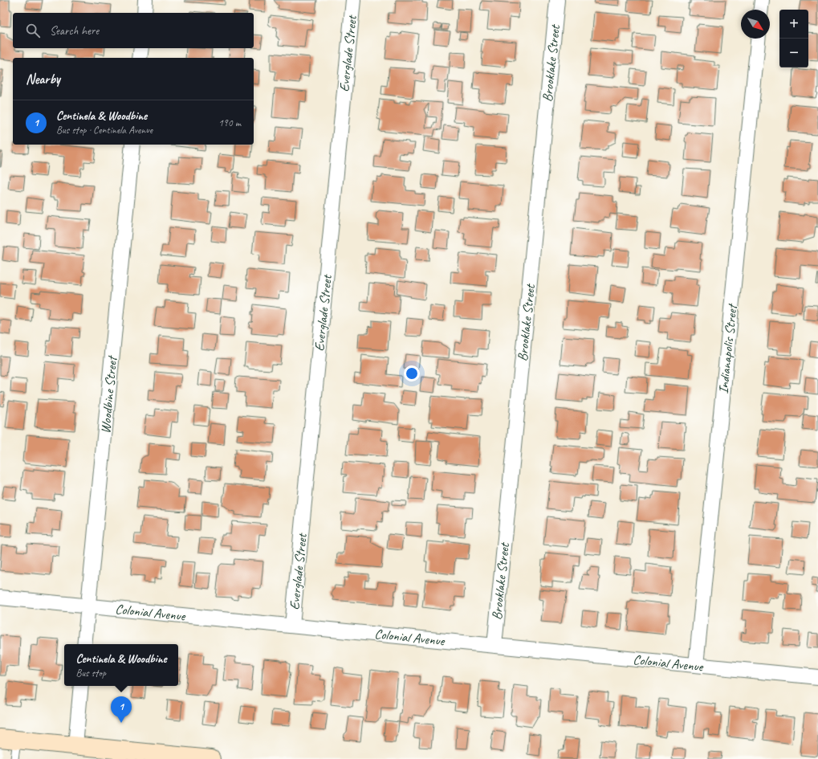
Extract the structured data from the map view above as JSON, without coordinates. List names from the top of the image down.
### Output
{
  "streets": {
    "street": [
      "Everglade Street",
      "Brooklake Street",
      "Indianapolis Street",
      "Woodbine Street",
      "Colonial Avenue"
    ]
  },
  "crossings": [
    ["Everglade Street", "Colonial Avenue"],
    ["Brooklake Street", "Colonial Avenue"],
    ["Indianapolis Street", "Colonial Avenue"],
    ["Woodbine Street", "Colonial Avenue"]
  ],
  "north": "bottom right",
  "page": {
    "map_buttons": ["+", "−"],
    "search": "Search here",
    "heading": "Nearby",
    "list": [
      {
        "mark": "1",
        "name": "Centinela & Woodbine",
        "note": "Bus stop · Centinela Avenue",
        "value": "190 m"
      }
    ],
    "popup": ["Centinela & Woodbine", "Bus stop"],
    "pins": "1"
  }
}
